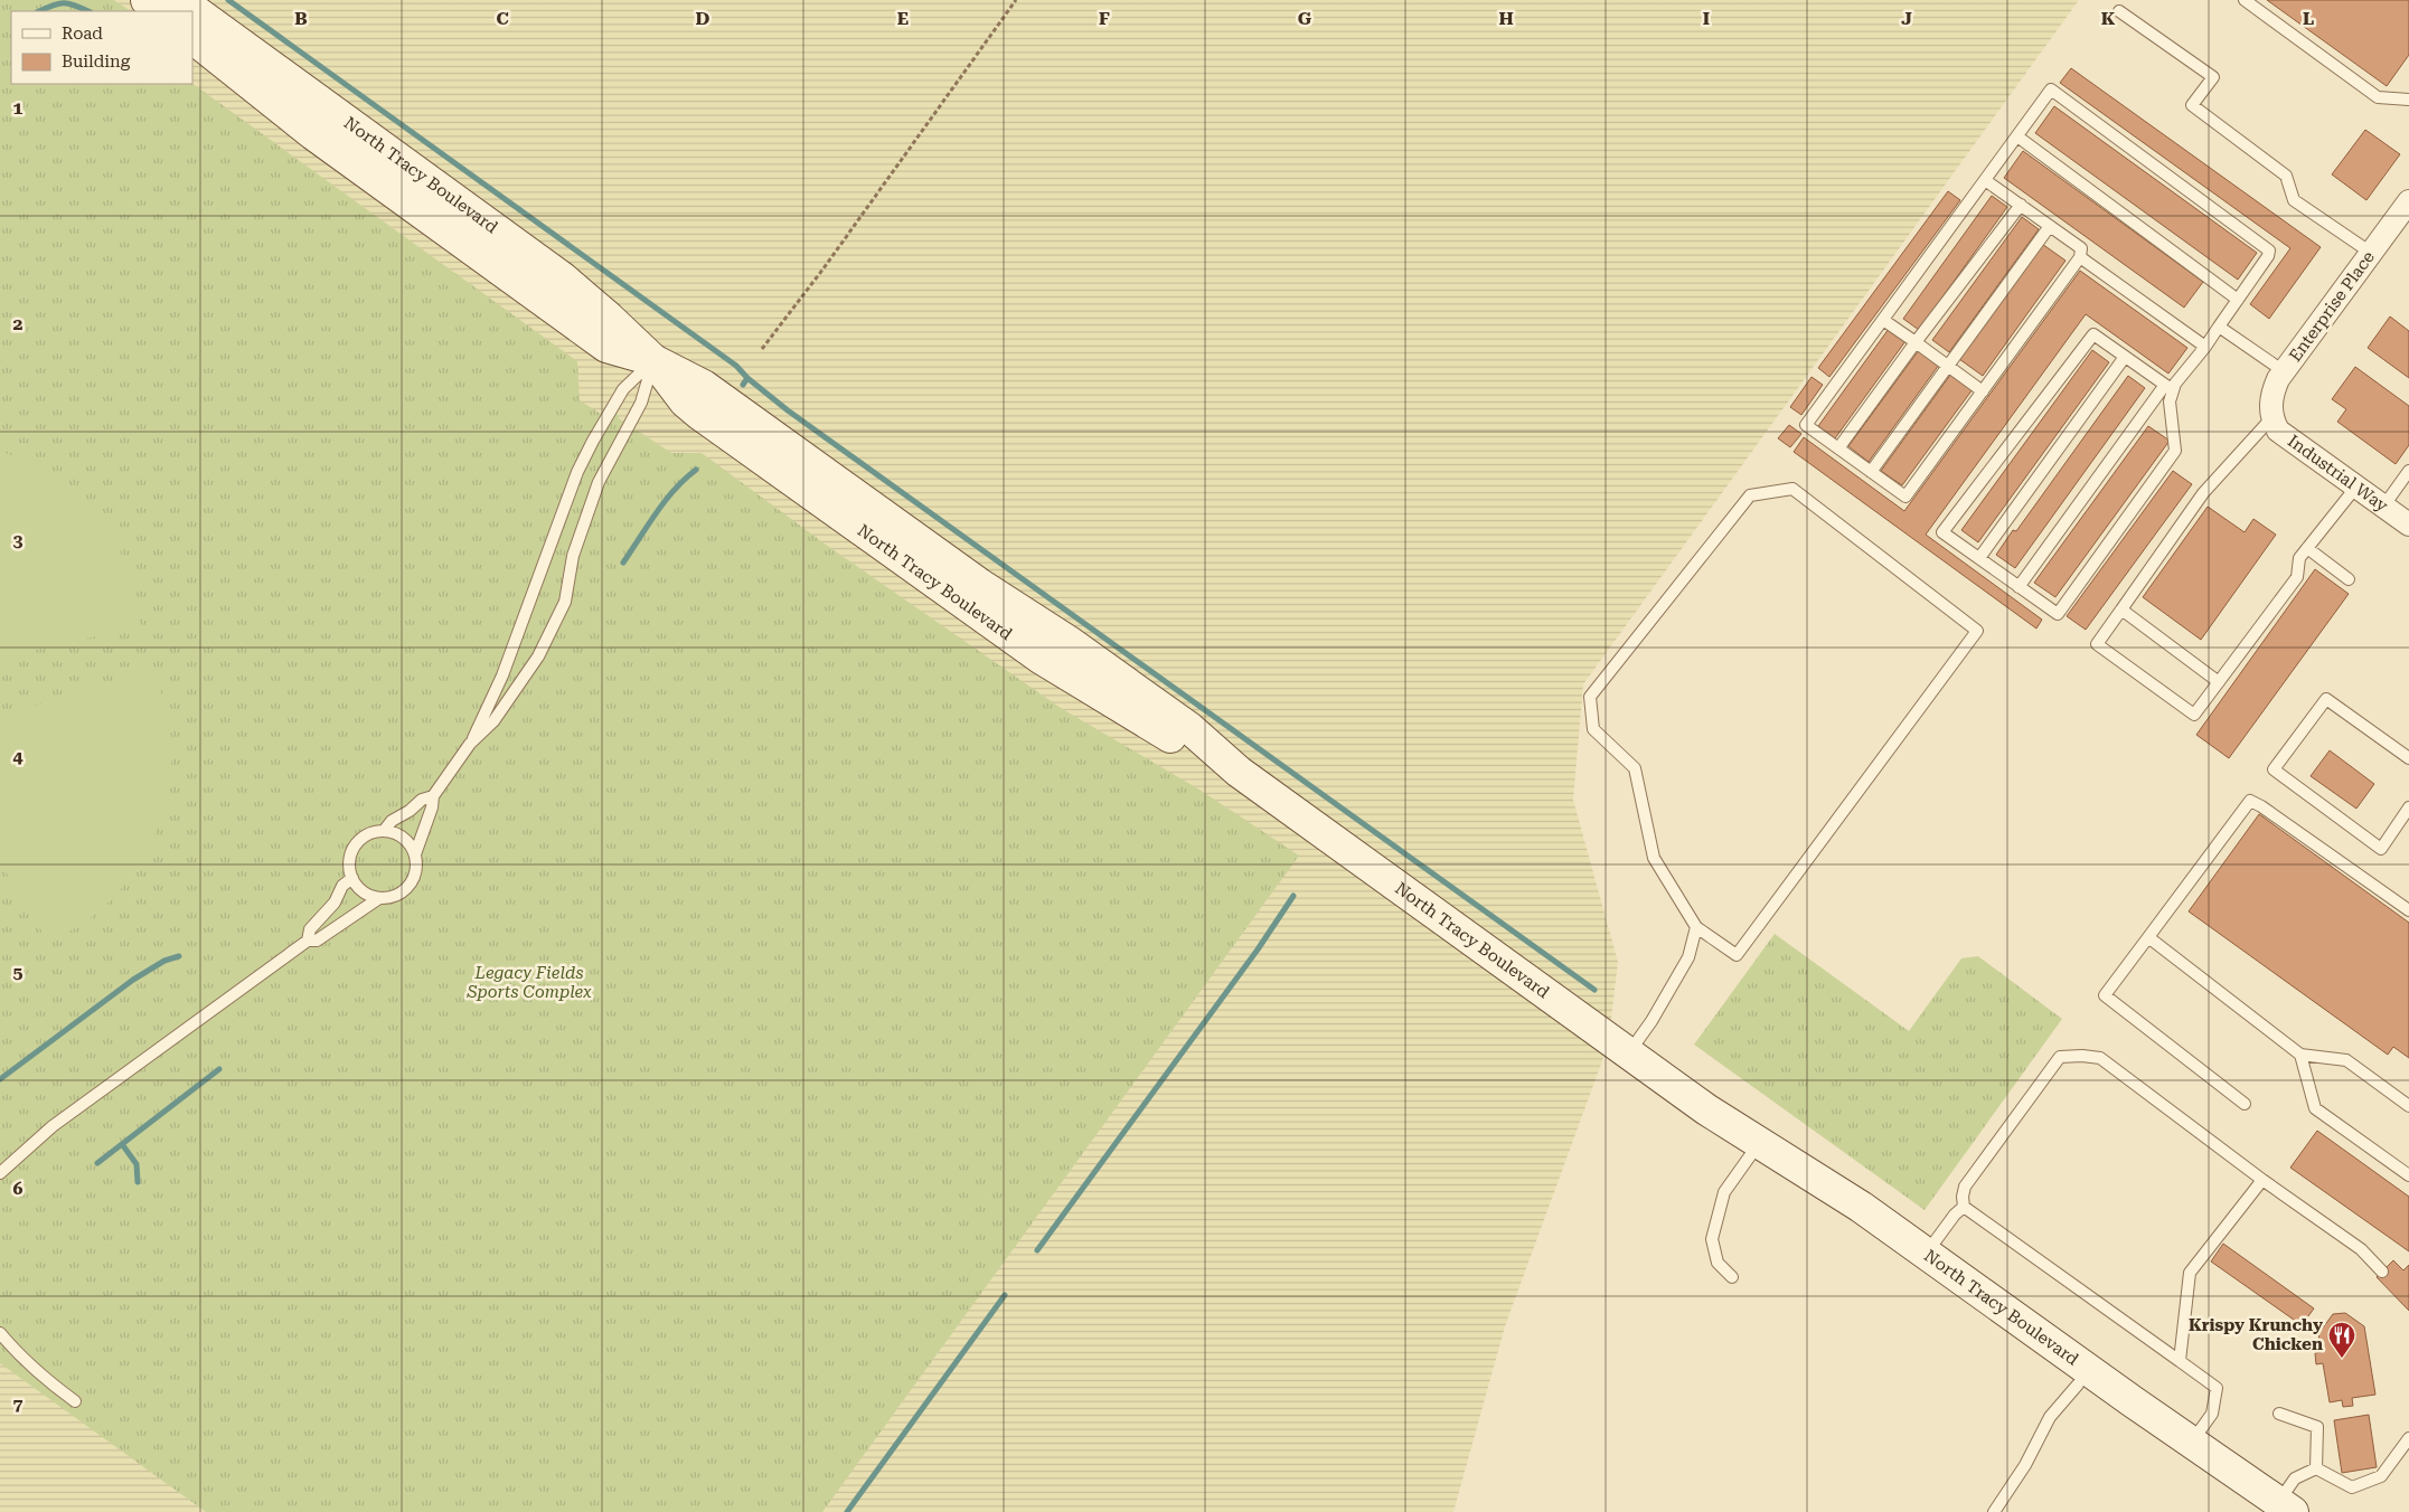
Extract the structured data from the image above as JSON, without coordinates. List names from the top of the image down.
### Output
{
  "streets": {
    "main road": ["North Tracy Boulevard"],
    "street": ["Enterprise Place", "Industrial Way"]
  },
  "crossings": [
    ["Enterprise Place", "Industrial Way"]
  ],
  "parks": ["Legacy Fields Sports Complex"],
  "places": {
    "restaurant": ["Krispy Krunchy Chicken"]
  },
  "legend": ["Road", "Building"],
  "grid": {
    "columns": [
      "B",
      "C",
      "D",
      "E",
      "F",
      "G",
      "H",
      "I",
      "J",
      "K",
      "L"
    ],
    "rows": [
      "1",
      "2",
      "3",
      "4",
      "5",
      "6",
      "7"
    ]
  }
}
